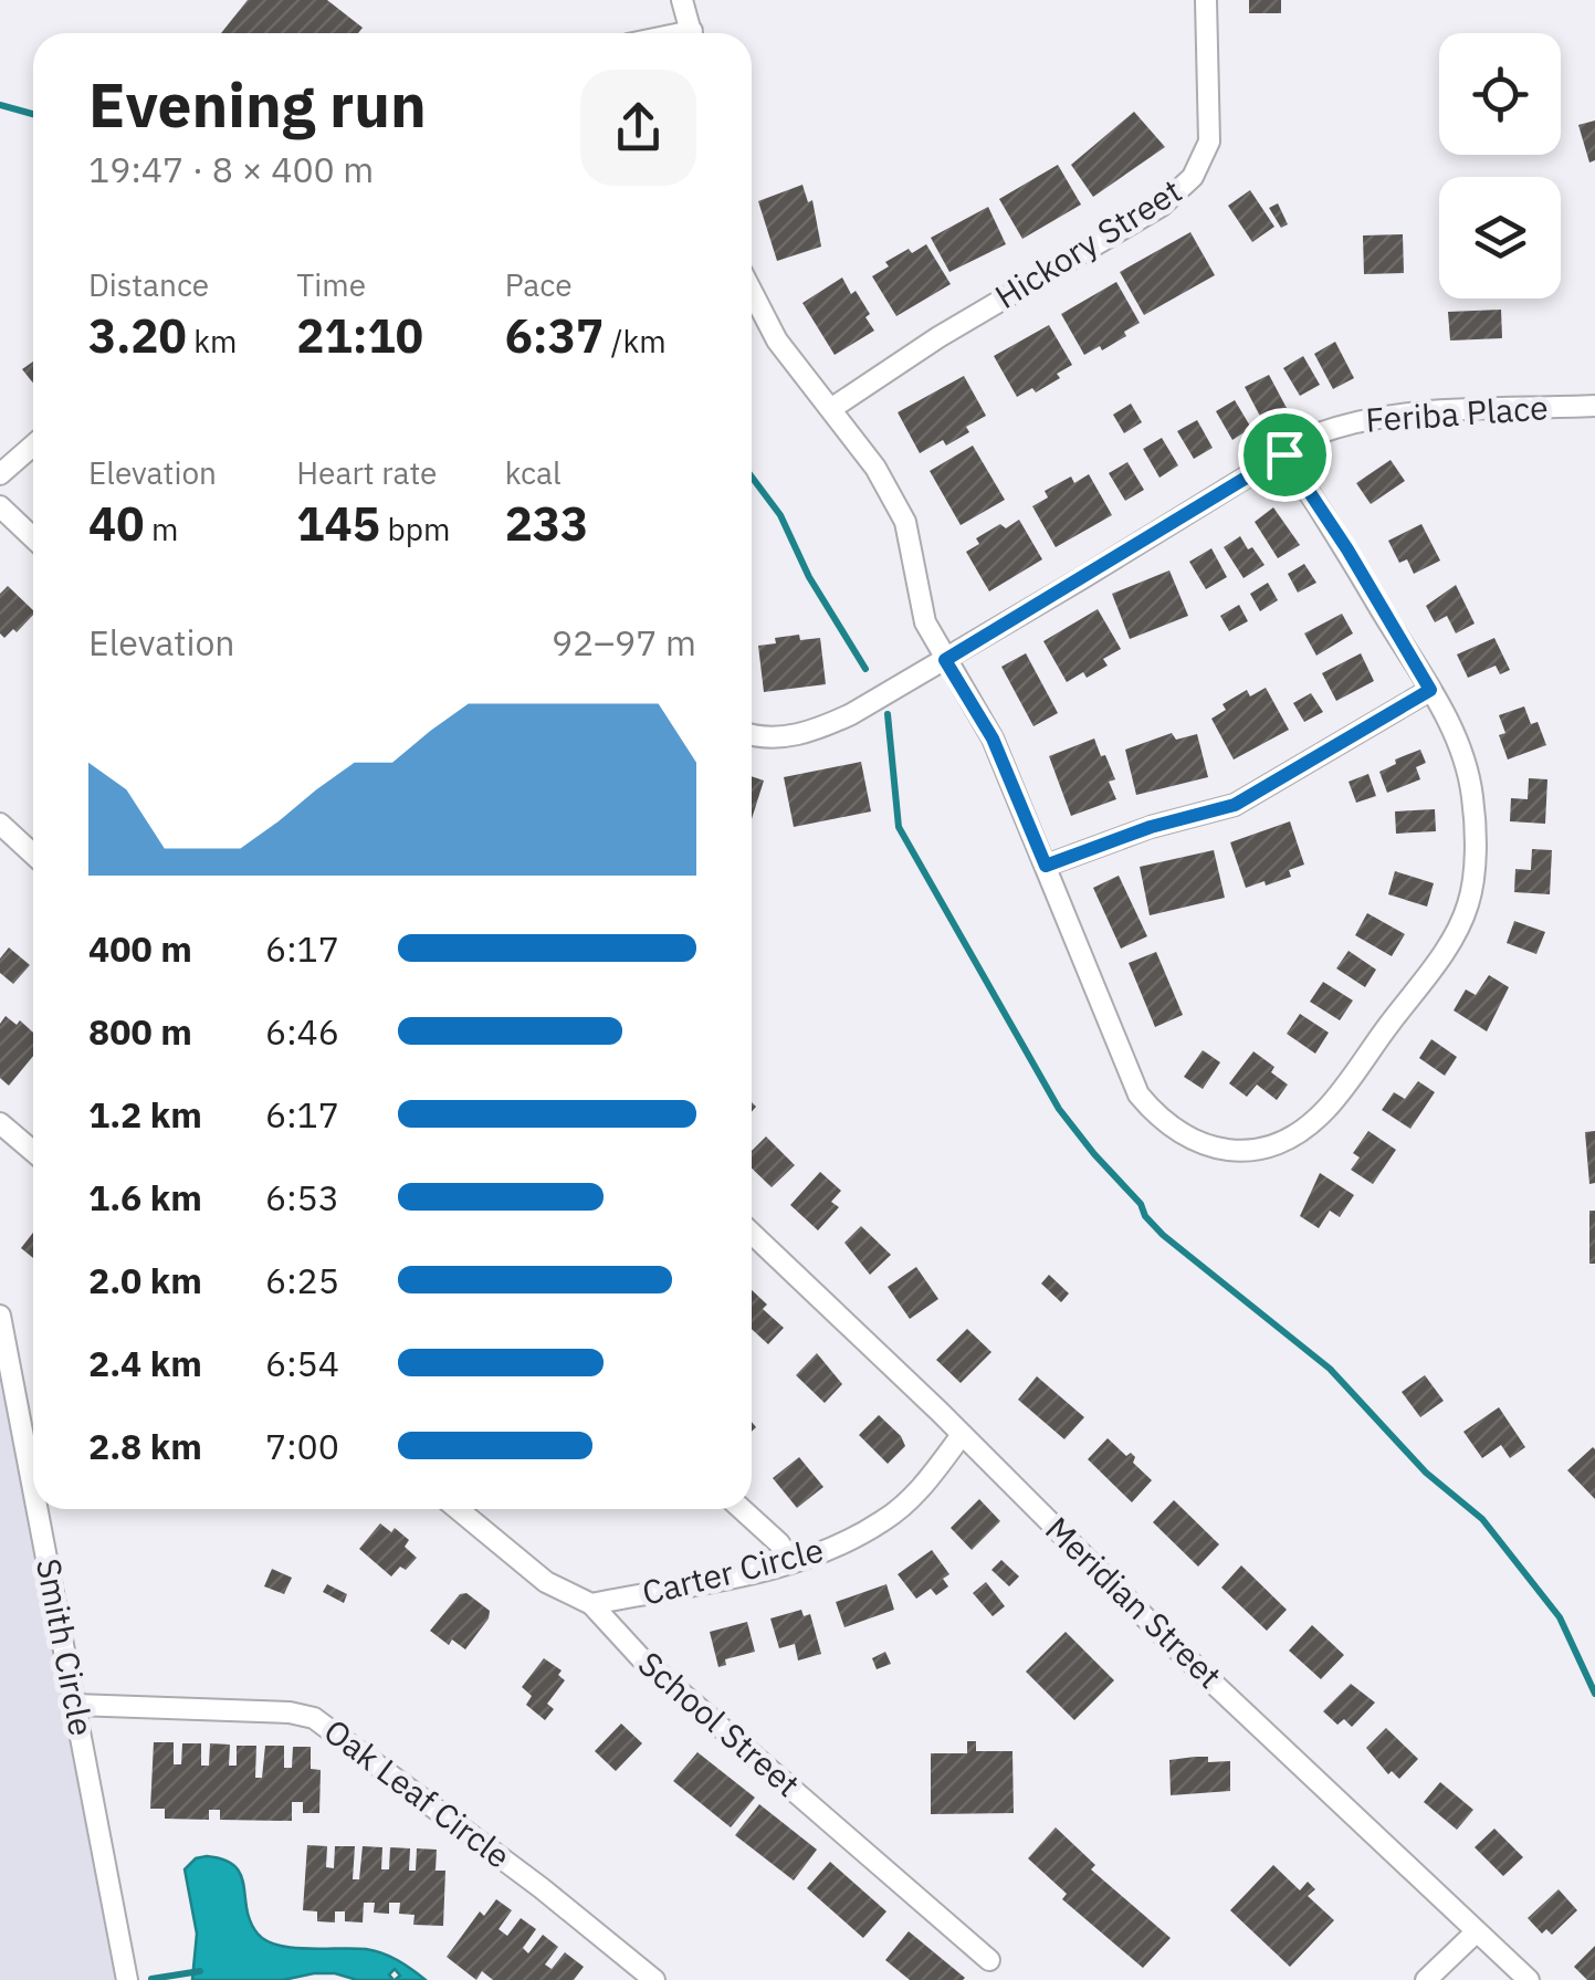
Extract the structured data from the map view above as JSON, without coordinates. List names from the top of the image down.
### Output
{
  "streets": {
    "street": [
      "Hickory Street",
      "Feriba Place",
      "Carter Circle",
      "Meridian Street",
      "Smith Circle",
      "School Street",
      "Oak Leaf Circle"
    ]
  },
  "crossings": [
    ["Carter Circle", "Meridian Street"],
    ["Carter Circle", "School Street"],
    ["Smith Circle", "Oak Leaf Circle"]
  ],
  "page": {
    "heading": ["Evening run", "19:47 · 8 × 400 m"],
    "stats": [
      ["Distance", "3.20 km"],
      ["Time", "21:10"],
      ["Pace", "6:37 /km"],
      ["Elevation", "40 m"],
      ["Heart rate", "145 bpm"],
      ["kcal", "233"]
    ],
    "chart": ["Elevation", "92–97 m"],
    "list": [
      {
        "name": "400 m",
        "note": "6:17"
      },
      {
        "name": "800 m",
        "note": "6:46"
      },
      {
        "name": "1.2 km",
        "note": "6:17"
      },
      {
        "name": "1.6 km",
        "note": "6:53"
      },
      {
        "name": "2.0 km",
        "note": "6:25"
      },
      {
        "name": "2.4 km",
        "note": "6:54"
      },
      {
        "name": "2.8 km",
        "note": "7:00"
      }
    ]
  }
}
